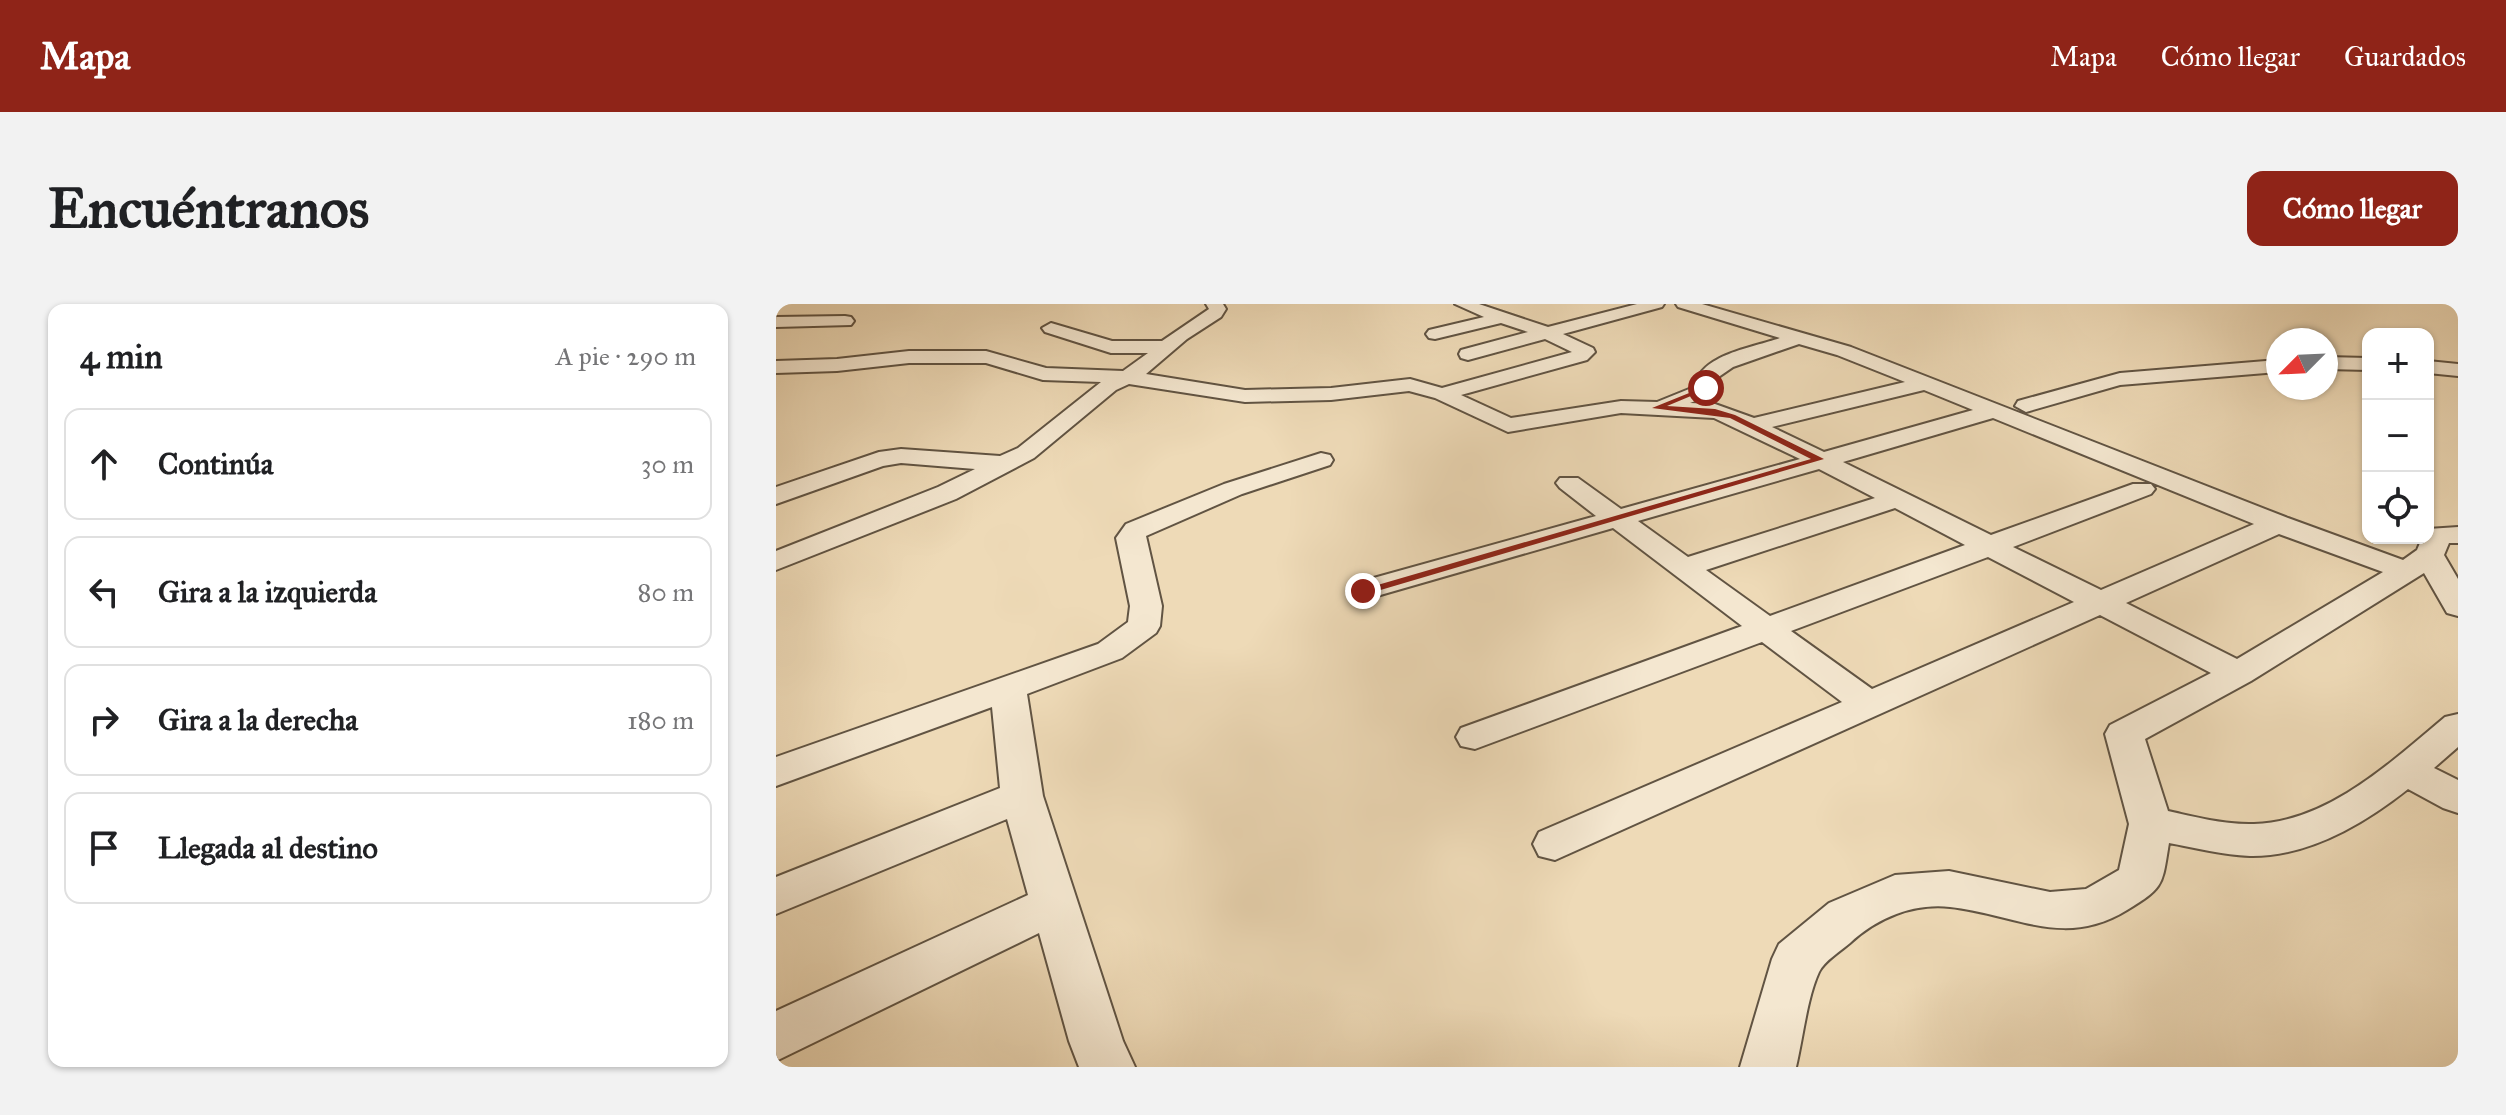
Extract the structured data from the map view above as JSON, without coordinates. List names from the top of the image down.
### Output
{
  "north": "bottom left",
  "page": {
    "header": "Mapa",
    "nav": ["Mapa", "Cómo llegar", "Guardados"],
    "buttons": "Cómo llegar",
    "title": "Encuéntranos",
    "heading": ["4 min", "A pie · 290 m"],
    "map_buttons": ["+", "−"],
    "list": [
      ["Continúa", "30 m"],
      ["Gira a la izquierda", "80 m"],
      ["Gira a la derecha", "180 m"],
      "Llegada al destino"
    ]
  }
}
